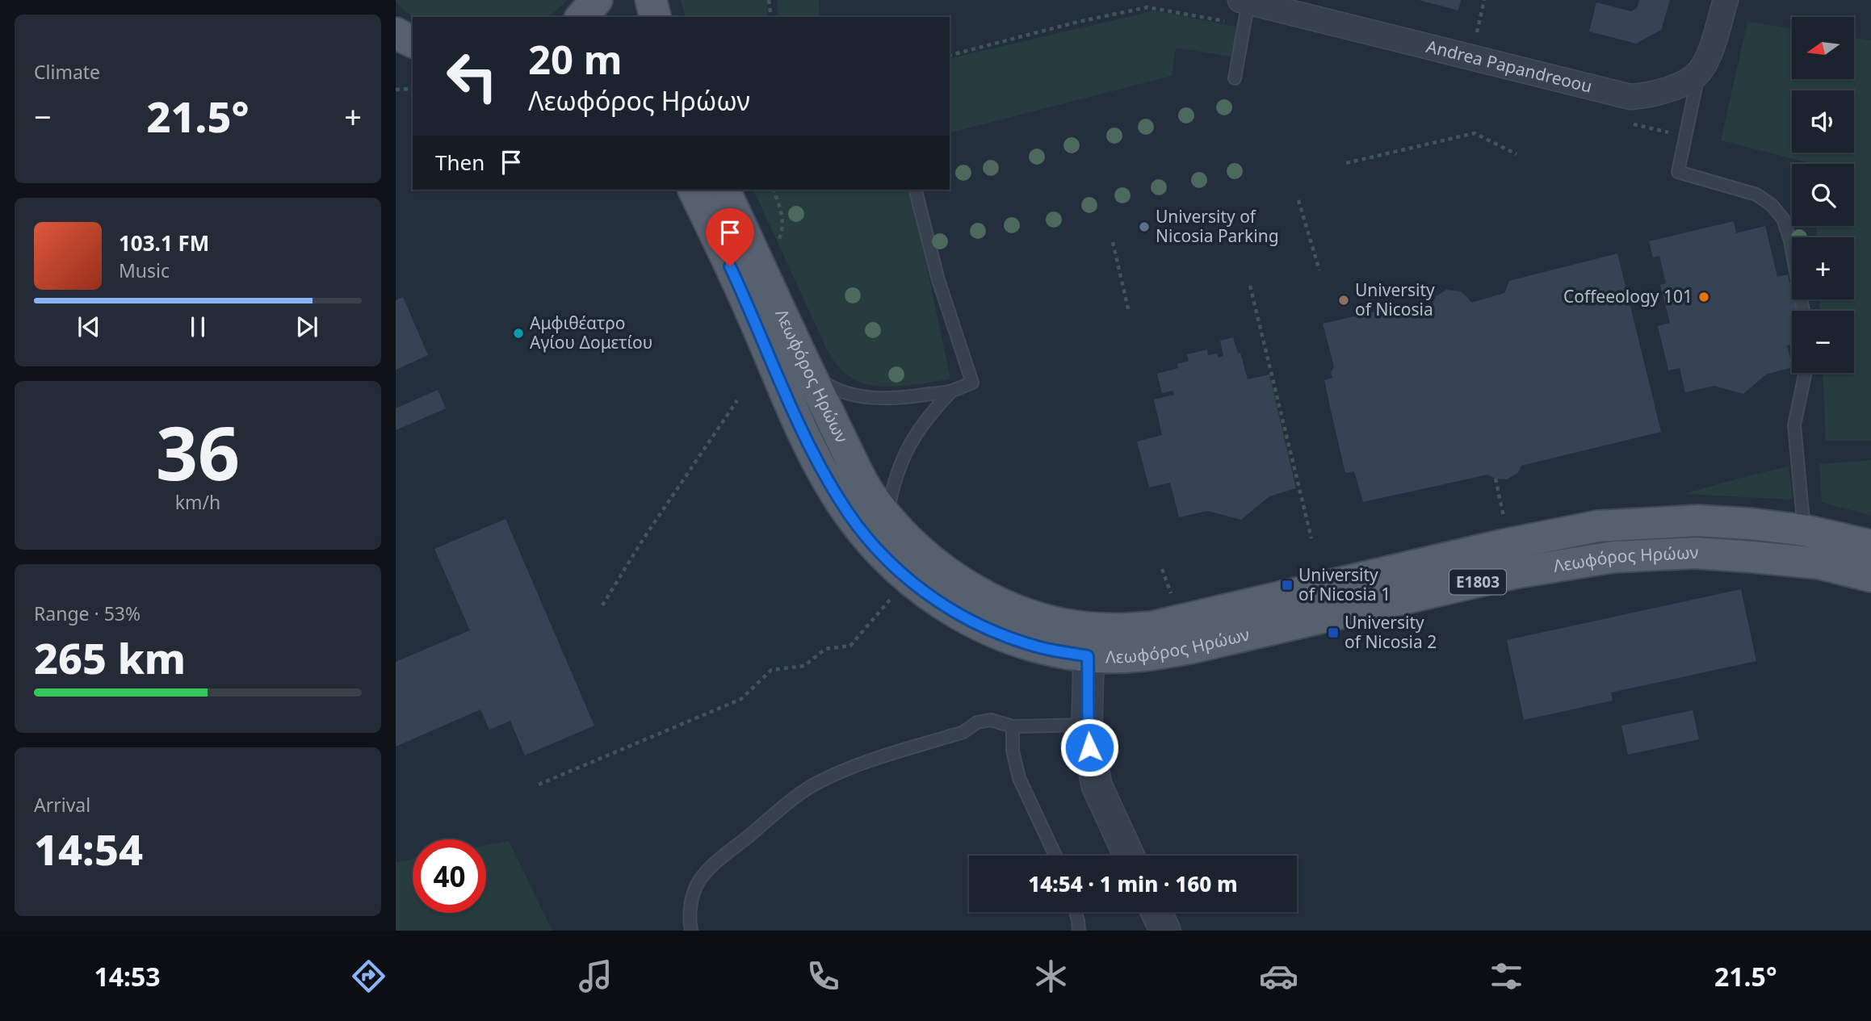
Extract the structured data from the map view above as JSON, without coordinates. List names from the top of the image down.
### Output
{
  "streets": {
    "main road": ["Λεωφόρος Ηρώων", "E1803"],
    "street": ["Andrea Papandreoou"]
  },
  "places": {
    "other": [
      "University of Nicosia Parking",
      "Coffeeology 101",
      "University of Nicosia",
      "Αμφιθέατρο Αγίου Δομετίου"
    ],
    "transit": ["University of Nicosia 1", "University of Nicosia 2"]
  },
  "north": "left",
  "page": {
    "tile": [
      "Climate",
      ["36", "km/h"],
      ["Range · 53%", "265 km"],
      ["Arrival", "14:54"]
    ],
    "map_buttons": ["+", "−"],
    "turn": ["20 m", "Λεωφόρος Ηρώων"],
    "heat": ["−", "21.5°", "+"],
    "then": "Then",
    "song": ["103.1 FM", "Music"],
    "limit": "40",
    "trip": "14:54 · 1 min · 160 m",
    "tabs": ["14:53", "21.5°"]
  }
}
